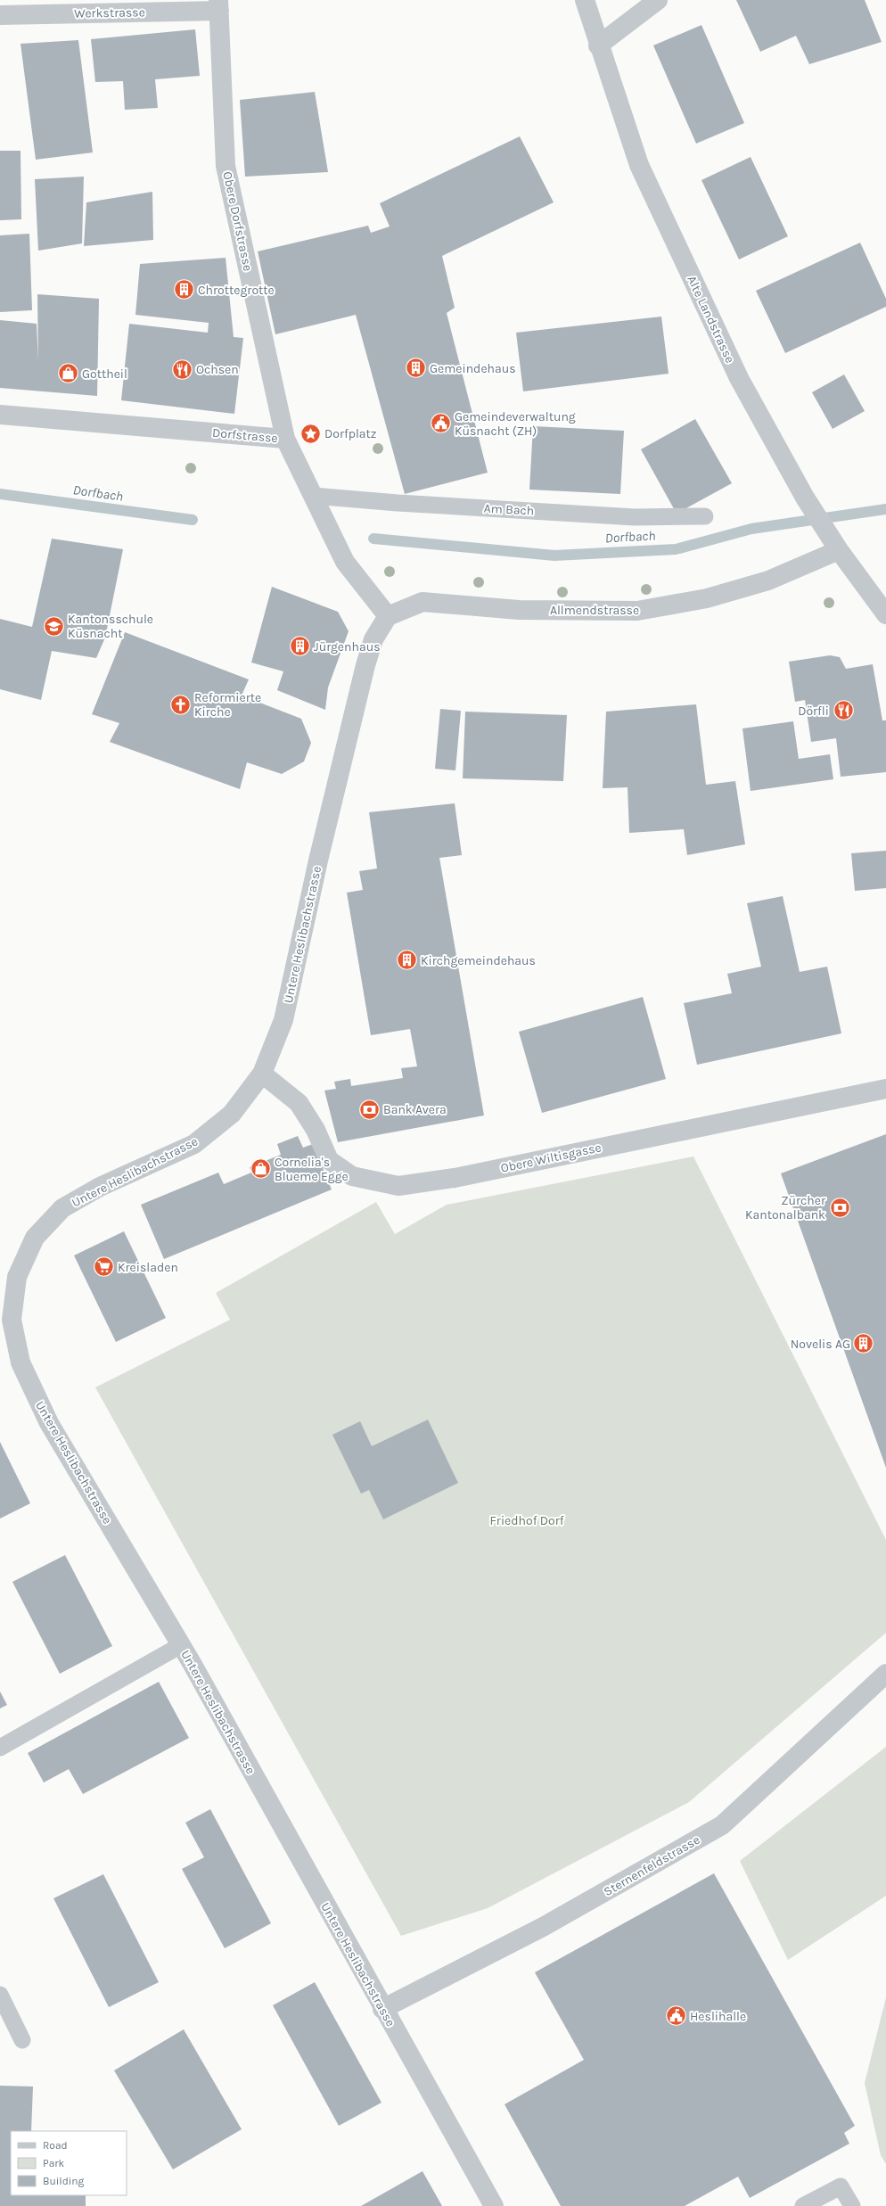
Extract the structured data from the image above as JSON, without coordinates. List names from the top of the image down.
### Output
{
  "streets": {
    "street": [
      "Werkstrasse",
      "Obere Dorfstrasse",
      "Alte Landstrasse",
      "Dorfstrasse",
      "Allmendstrasse",
      "Untere Heslibachstrasse",
      "Obere Wiltisgasse",
      "Sternenfeldstrasse"
    ],
    "lane": ["Am Bach"]
  },
  "crossings": [
    ["Werkstrasse", "Obere Dorfstrasse"],
    ["Obere Dorfstrasse", "Dorfstrasse"],
    ["Alte Landstrasse", "Allmendstrasse"],
    ["Dorfstrasse", "Am Bach"],
    ["Dorfstrasse", "Allmendstrasse"],
    ["Dorfstrasse", "Untere Heslibachstrasse"],
    ["Allmendstrasse", "Untere Heslibachstrasse"],
    ["Untere Heslibachstrasse", "Obere Wiltisgasse"],
    ["Untere Heslibachstrasse", "Sternenfeldstrasse"]
  ],
  "water": ["Dorfbach"],
  "parks": ["Friedhof Dorf"],
  "places": {
    "building": [
      "Chrottegrotte",
      "Gemeindehaus",
      "Jürgenhaus",
      "Kirchgemeindehaus",
      "Novelis AG"
    ],
    "restaurant": ["Ochsen", "Dörfli"],
    "shop": ["Gottheil", "Cornelia's Blueme Egge"],
    "public building": ["Gemeindeverwaltung Küsnacht (ZH)", "Heslihalle"],
    "place": ["Dorfplatz"],
    "school or university": ["Kantonsschule Küsnacht"],
    "church": ["Reformierte Kirche"],
    "bank": ["Bank Avera", "Zürcher Kantonalbank"],
    "supermarket": ["Kreisladen"]
  },
  "legend": ["Road", "Park", "Building"]
}
